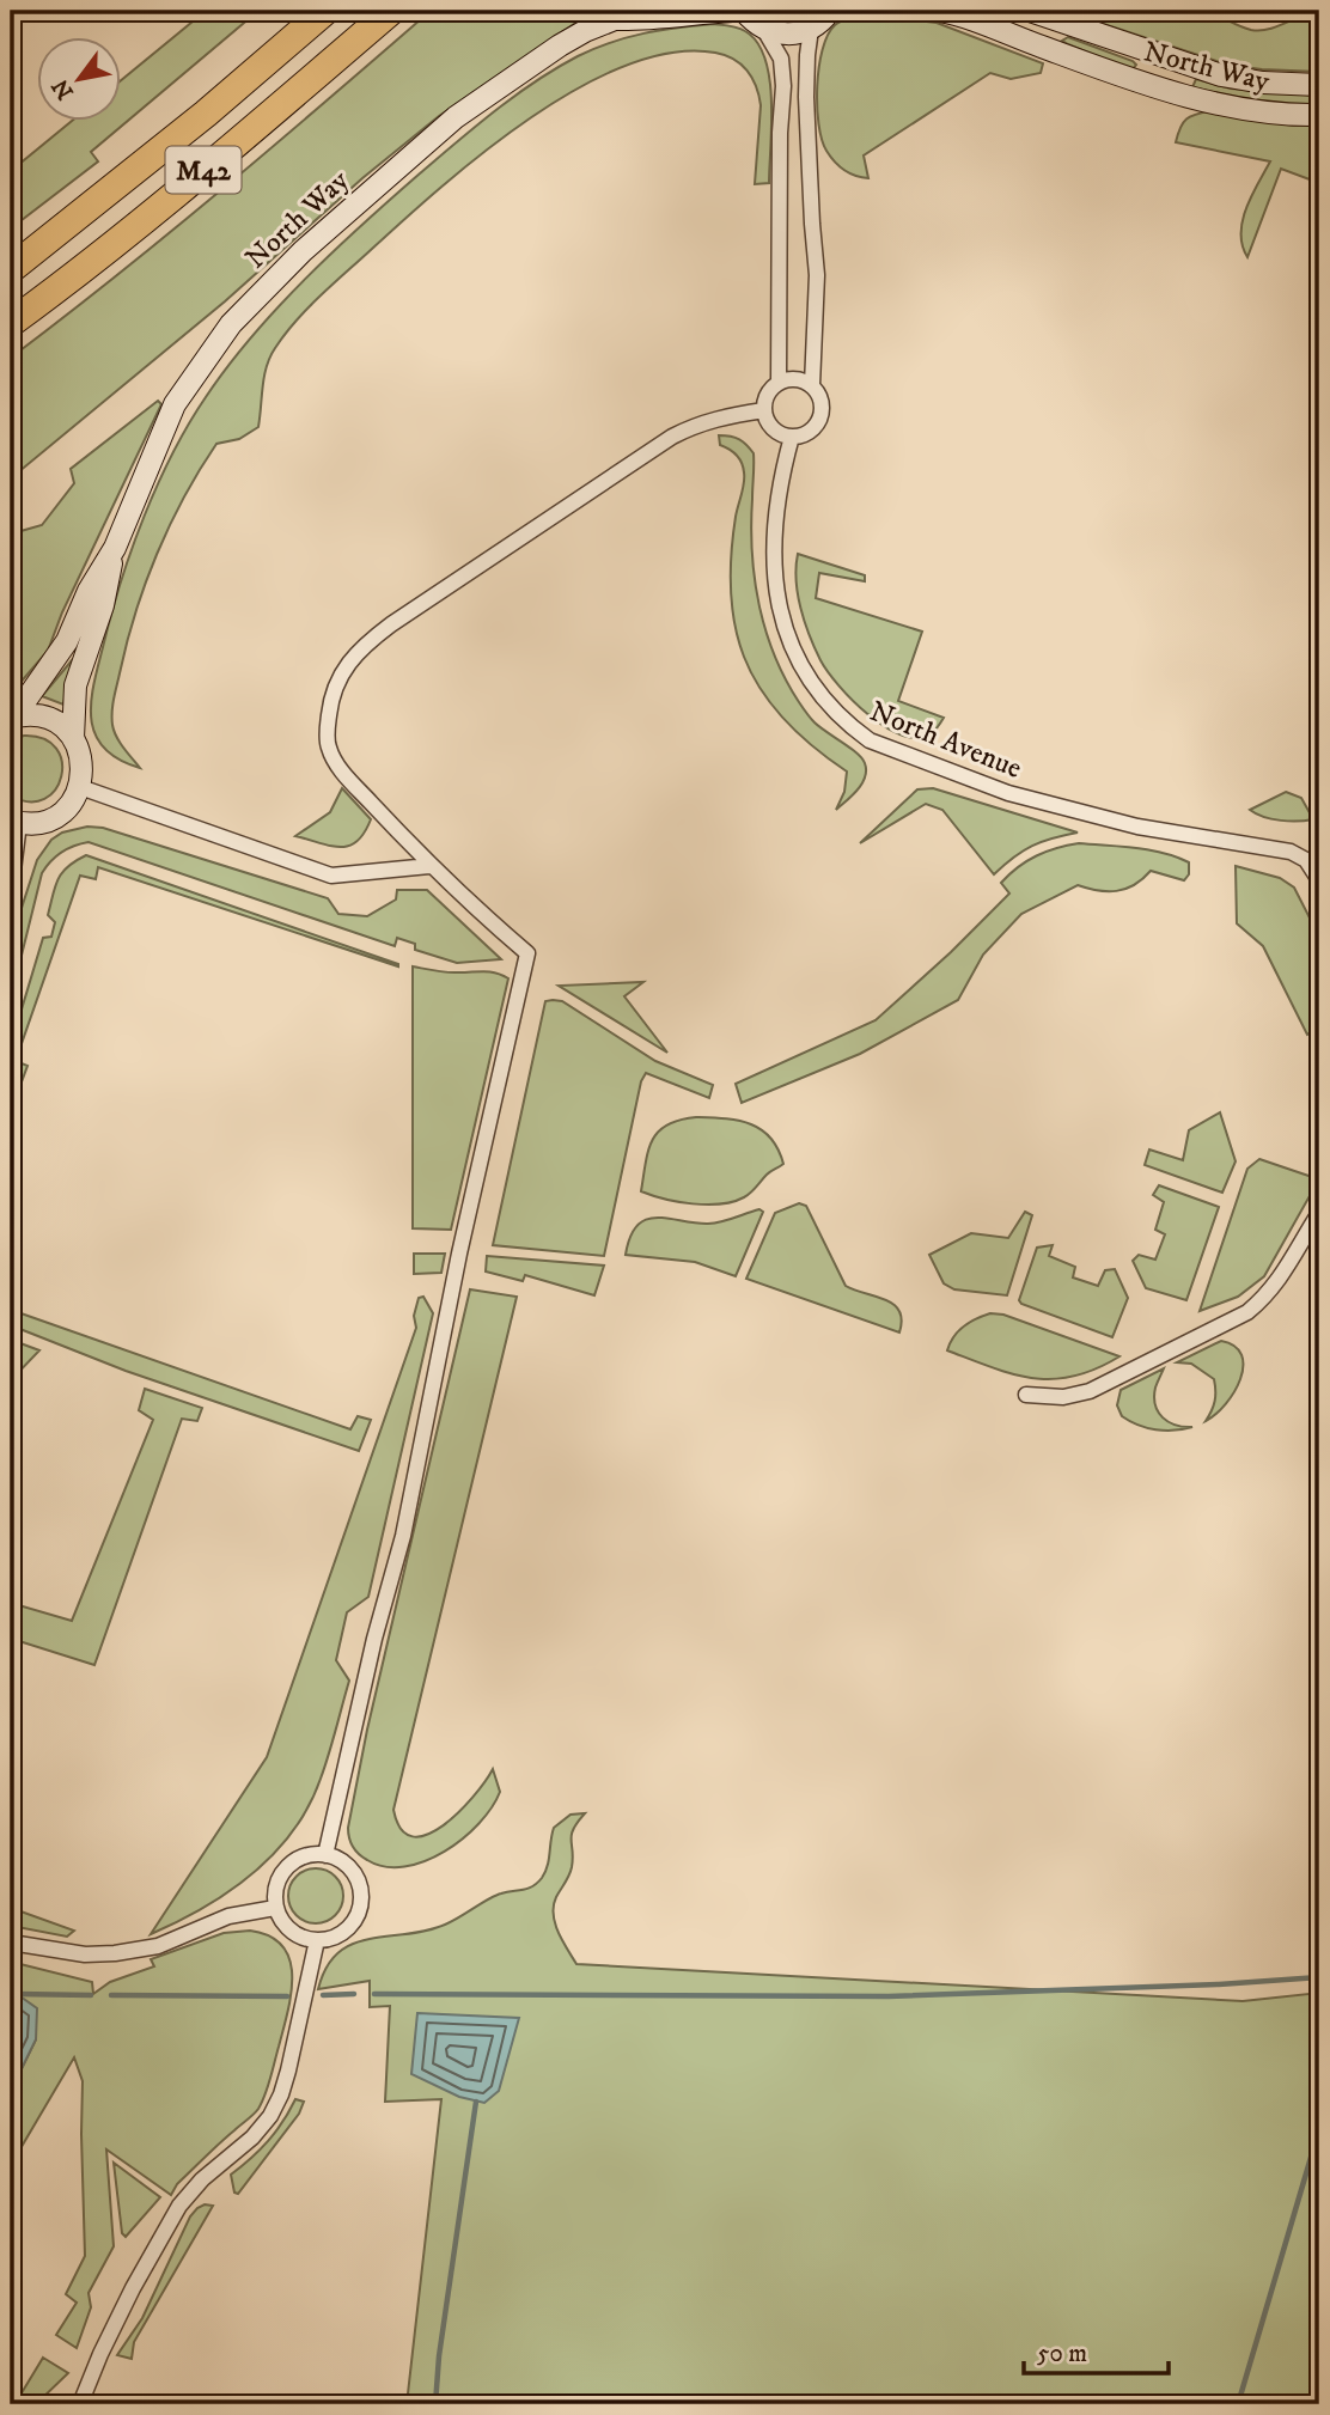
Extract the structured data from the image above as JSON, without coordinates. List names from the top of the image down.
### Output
{
  "streets": {
    "highway": ["M42"],
    "street": ["North Way", "North Avenue"]
  },
  "scale_bar": "50 m",
  "north": "bottom left"
}
